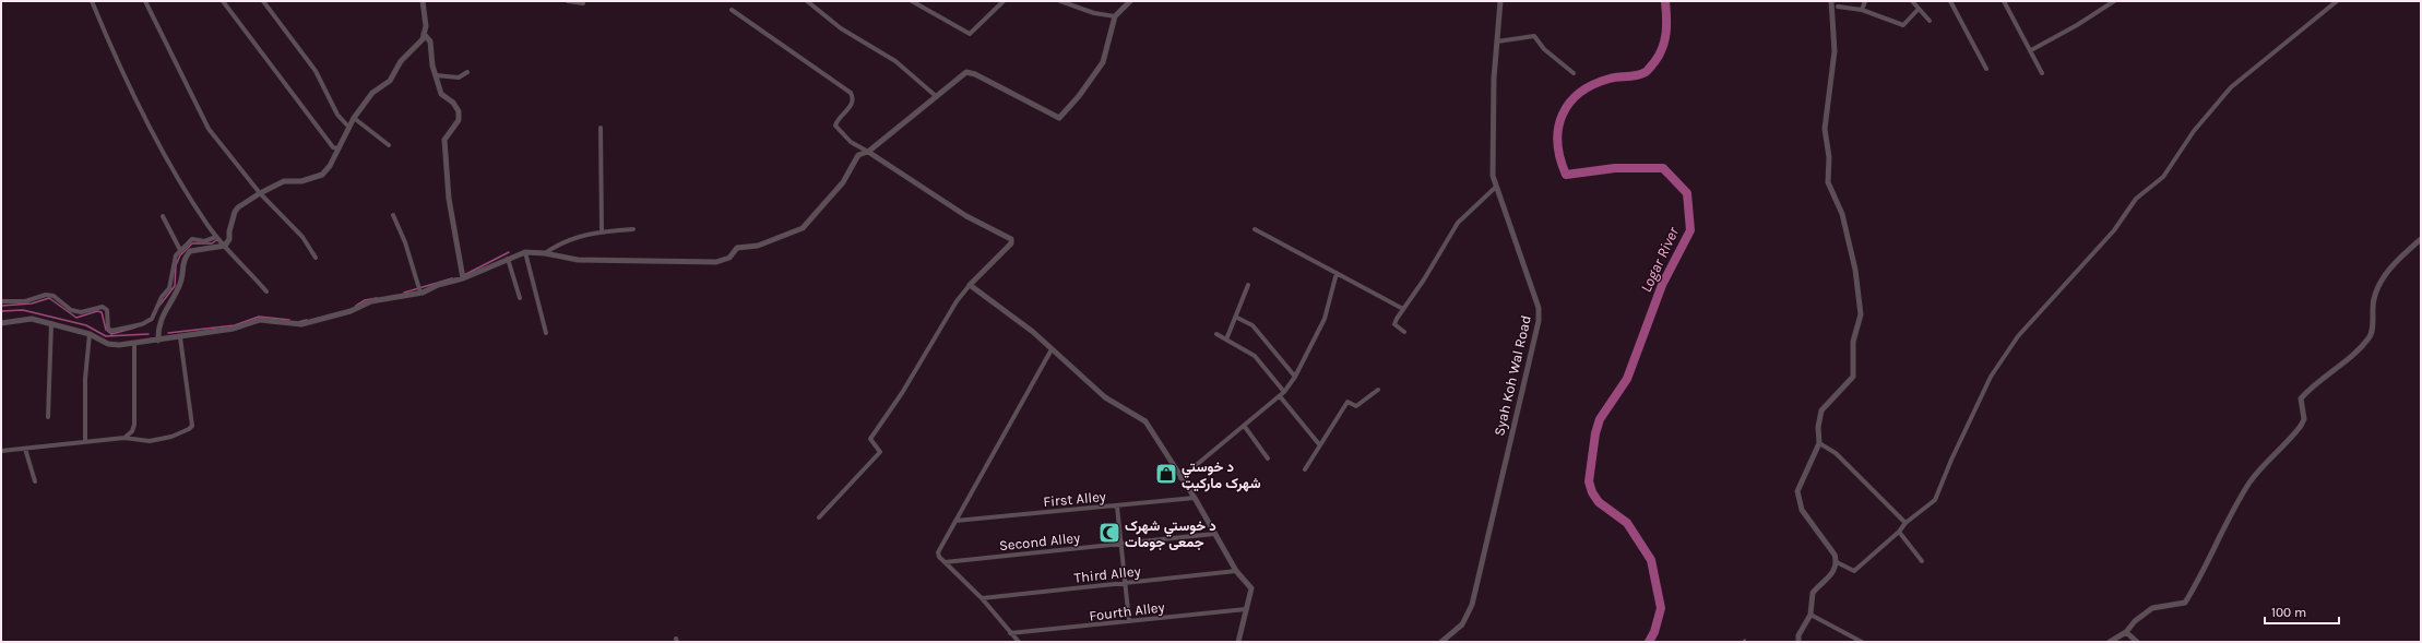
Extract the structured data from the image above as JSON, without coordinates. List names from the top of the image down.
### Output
{
  "streets": {
    "street": [
      "Syah Koh Wal Road",
      "First Alley",
      "Second Alley",
      "Third Alley",
      "Fourth Alley"
    ]
  },
  "water": ["Logar River"],
  "places": {
    "shop": ["د خوستي شهرک مارکیټ"],
    "mosque": ["د خوستي شهرک جمعی جومات"]
  },
  "scale_bar": "100 m"
}
